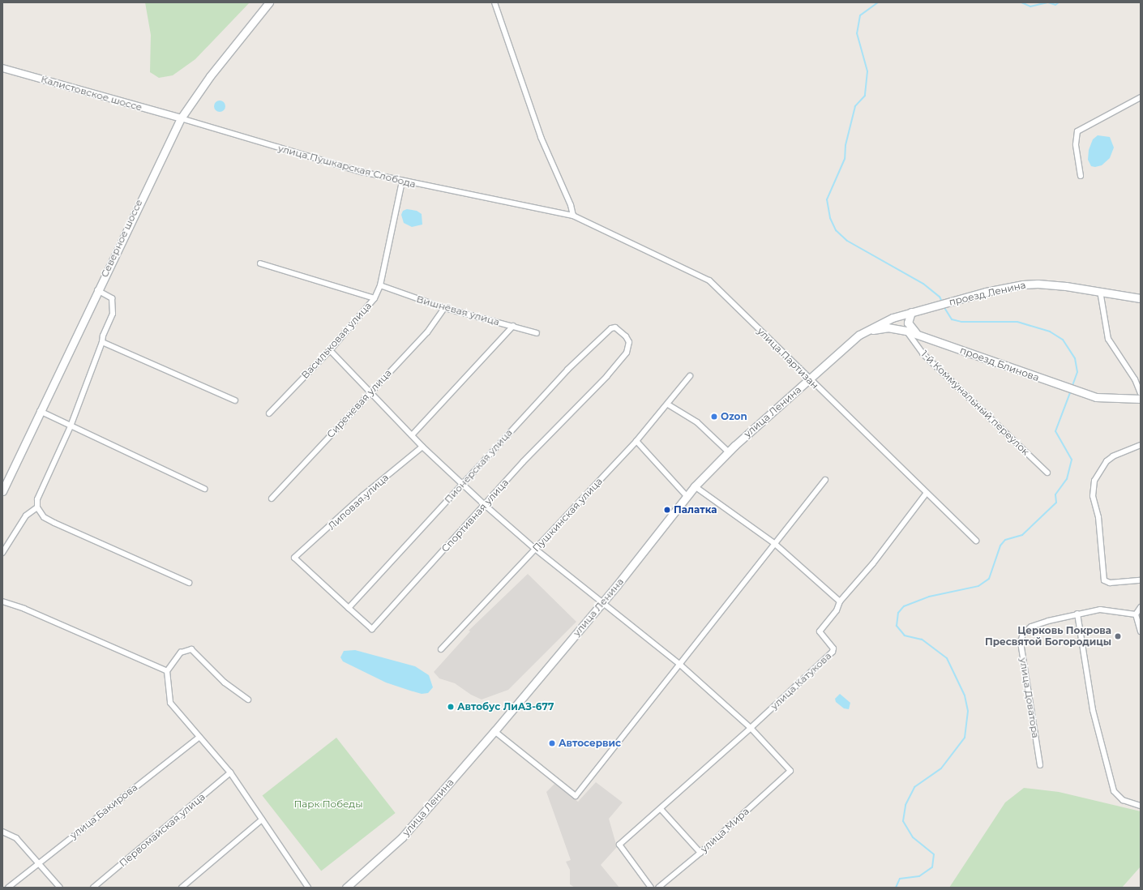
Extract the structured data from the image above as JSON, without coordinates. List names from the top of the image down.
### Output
{
  "streets": {
    "main road": [
      "Северное шоссе",
      "проезд Ленина",
      "проезд Блинова",
      "улица Ленина"
    ],
    "street": [
      "Калистовское шоссе",
      "улица Пушкарская Слобода",
      "Вишнёвая улица",
      "Васильковая улица",
      "улица Партизан",
      "1-й Коммунальный переулок",
      "Сиреневая улица",
      "Пионерская улица",
      "Липовая улица",
      "Пушкинская улица",
      "Спортивная улица",
      "улица Катукова",
      "улица Доватора",
      "улица Бакирова",
      "Первомайская улица",
      "улица Мира"
    ]
  },
  "crossings": [
    ["Калистовское шоссе", "улица Пушкарская Слобода"],
    ["Калистовское шоссе", "Северное шоссе"],
    ["улица Пушкарская Слобода", "Северное шоссе"],
    ["улица Пушкарская Слобода", "Васильковая улица"],
    ["улица Пушкарская Слобода", "улица Партизан"],
    ["проезд Ленина", "проезд Блинова"],
    ["проезд Ленина", "улица Ленина"],
    ["Вишнёвая улица", "Васильковая улица"],
    ["Вишнёвая улица", "Сиреневая улица"],
    ["улица Партизан", "улица Ленина"],
    ["улица Партизан", "улица Катукова"],
    ["проезд Блинова", "1-й Коммунальный переулок"],
    ["проезд Блинова", "улица Ленина"],
    ["Пионерская улица", "Спортивная улица"],
    ["Липовая улица", "Спортивная улица"],
    ["улица Катукова", "улица Мира"]
  ],
  "parks": ["Парк Победы"],
  "places": [
    "Ozon",
    "Палатка",
    "Церковь Покрова Пресвятой Богородицы",
    "Автобус ЛиАЗ-677",
    "Автосервис"
  ]
}
